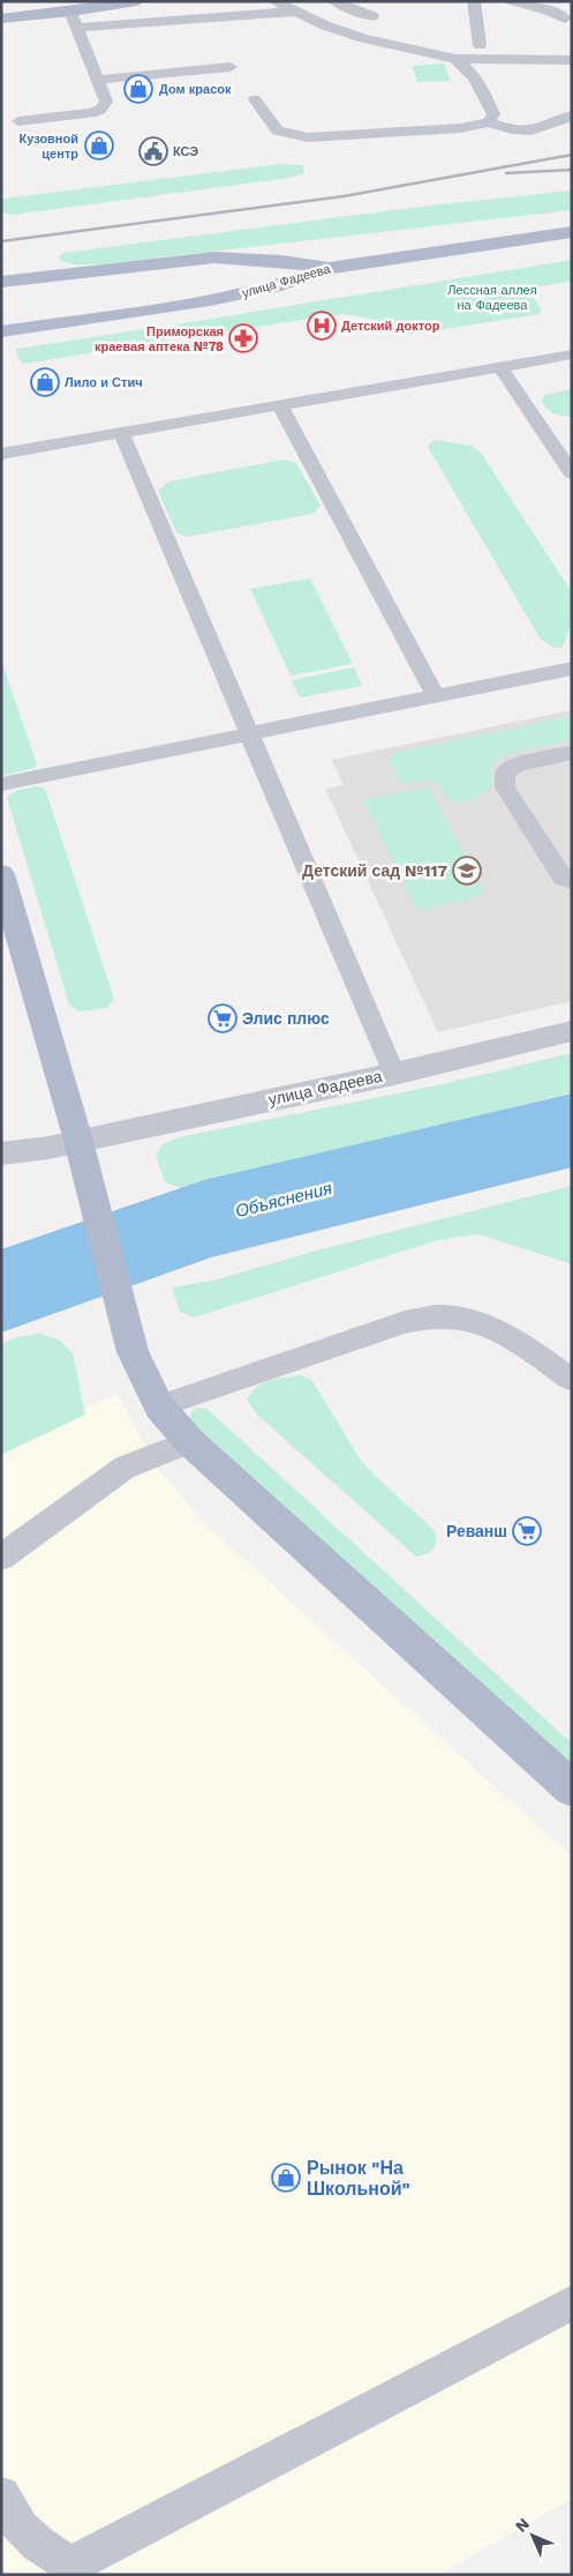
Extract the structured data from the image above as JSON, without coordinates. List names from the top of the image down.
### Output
{
  "streets": {
    "main road": ["улица Фадеева"]
  },
  "water": ["Объяснения"],
  "parks": ["Лессная аллея на Фадеева"],
  "places": {
    "shop": [
      "Дом красок",
      "Кузовной центр",
      "Лило и Стич",
      "Рынок \"На Школьной\""
    ],
    "public building": ["КСЭ"],
    "hospital": ["Детский доктор"],
    "pharmacy": ["Приморская краевая аптека №78"],
    "school or university": ["Детский сад №117"],
    "supermarket": ["Элис плюс", "Реванш"]
  },
  "north": "top left"
}
